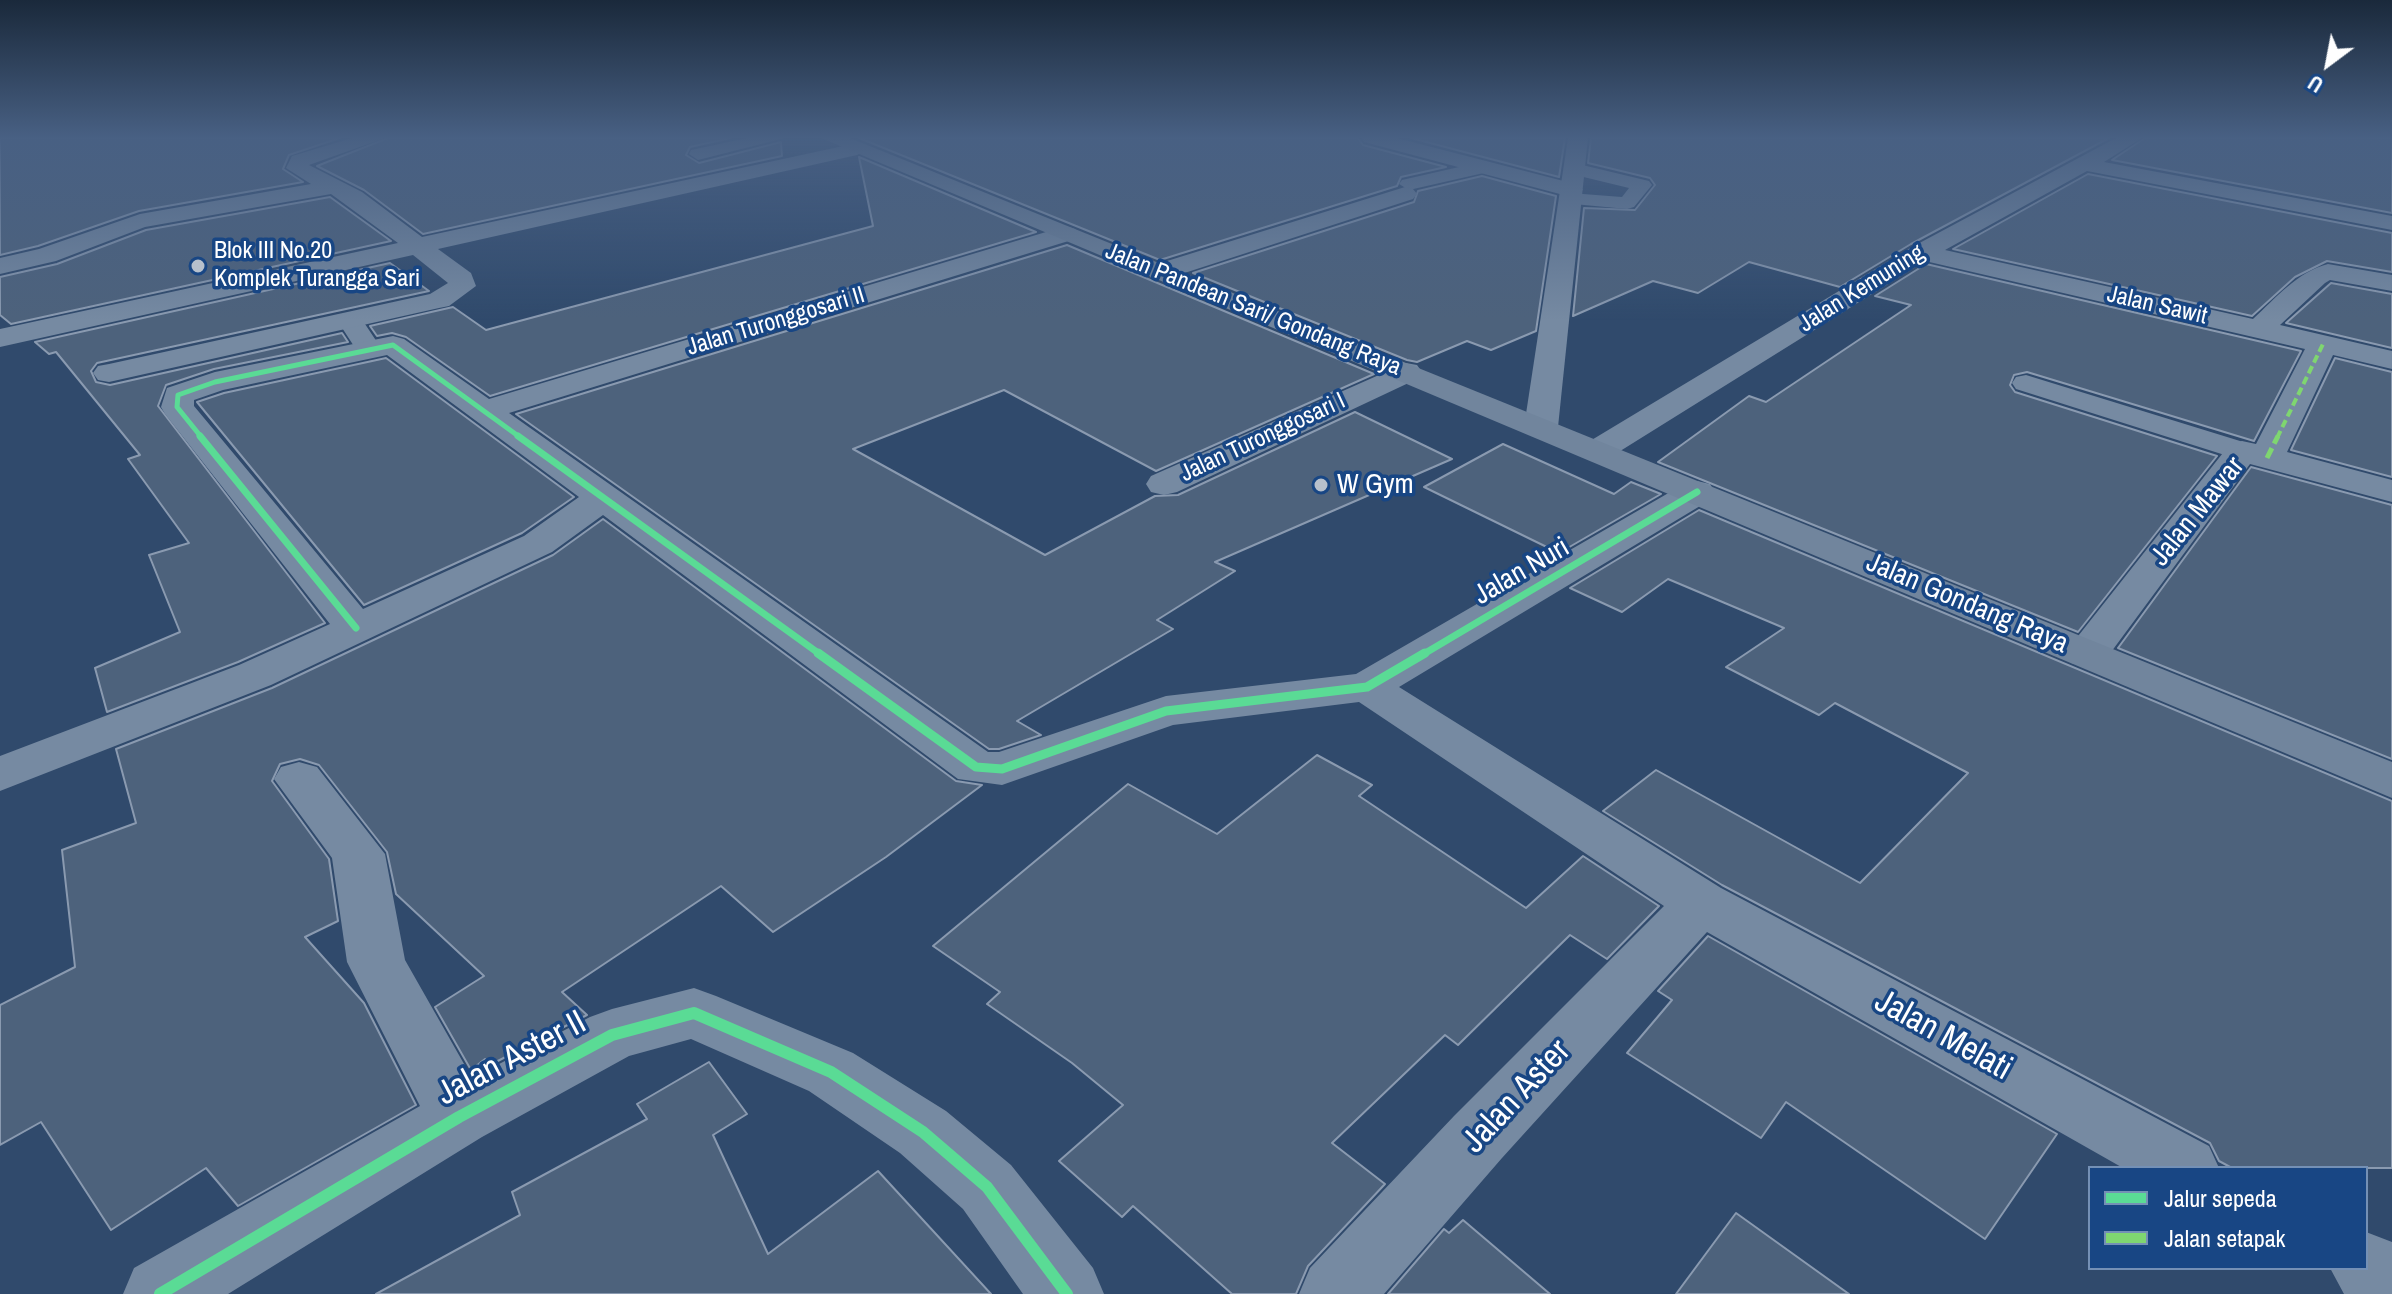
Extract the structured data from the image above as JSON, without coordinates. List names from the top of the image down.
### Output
{
  "streets": {
    "main road": ["Jalan Pandean Sari/ Gondang Raya", "Jalan Gondang Raya"],
    "street": [
      "Jalan Kemuning",
      "Jalan Sawit",
      "Jalan Turonggosari II",
      "Jalan Turonggosari I",
      "Jalan Mawar",
      "Jalan Nuri",
      "Jalan Melati",
      "Jalan Aster II",
      "Jalan Aster"
    ]
  },
  "crossings": [
    ["Jalan Kemuning", "Jalan Sawit"],
    ["Jalan Kemuning", "Jalan Gondang Raya"],
    ["Jalan Pandean Sari/ Gondang Raya", "Jalan Turonggosari II"],
    ["Jalan Pandean Sari/ Gondang Raya", "Jalan Turonggosari I"],
    ["Jalan Pandean Sari/ Gondang Raya", "Jalan Gondang Raya"],
    ["Jalan Mawar", "Jalan Gondang Raya"],
    ["Jalan Nuri", "Jalan Gondang Raya"],
    ["Jalan Melati", "Jalan Aster"]
  ],
  "places": ["Blok III No.20 Komplek Turangga Sari", "W Gym"],
  "legend": ["Jalur sepeda", "Jalan setapak"],
  "north": "bottom left"
}
